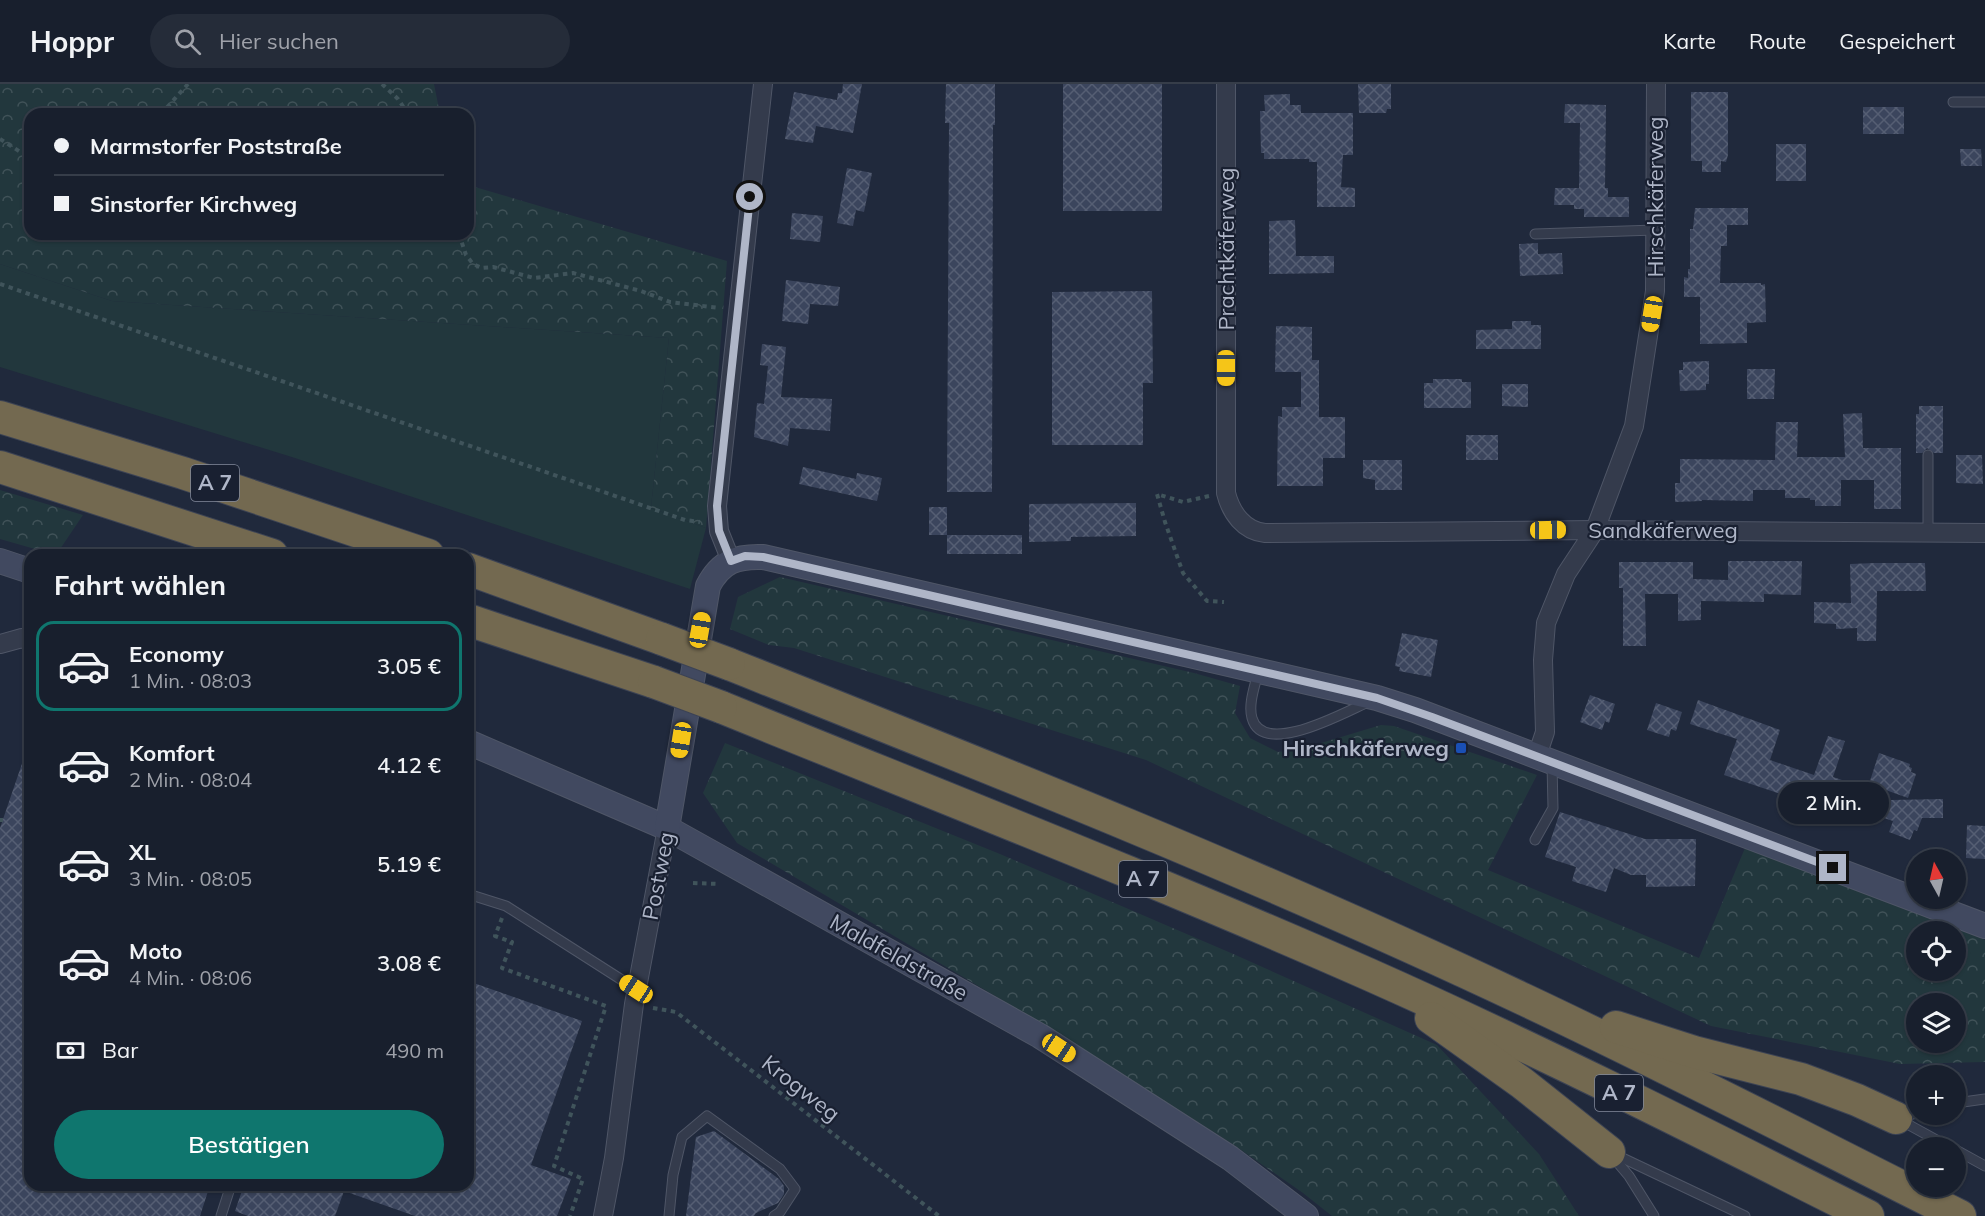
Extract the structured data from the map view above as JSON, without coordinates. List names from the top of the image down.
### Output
{
  "streets": {
    "highway": ["A 7"],
    "street": [
      "Hirschkäferweg",
      "Prachtkäferweg",
      "Sandkäferweg",
      "Postweg",
      "Maldfeldstraße"
    ],
    "path": ["Krogweg"]
  },
  "crossings": [
    ["Hirschkäferweg", "Sandkäferweg"],
    ["Prachtkäferweg", "Sandkäferweg"],
    ["Postweg", "Maldfeldstraße"],
    ["Postweg", "Krogweg"]
  ],
  "places": {
    "transit": ["Hirschkäferweg"]
  },
  "north": "top",
  "page": {
    "header": "Hoppr",
    "search": "Hier suchen",
    "nav": ["Karte", "Route", "Gespeichert"],
    "banner": ["Marmstorfer Poststraße", "Sinstorfer Kirchweg"],
    "heading": "Fahrt wählen",
    "list": [
      {
        "name": "Economy",
        "note": "1 Min. · 08:03",
        "value": "3.05 €"
      },
      {
        "name": "Komfort",
        "note": "2 Min. · 08:04",
        "value": "4.12 €"
      },
      {
        "name": "XL",
        "note": "3 Min. · 08:05",
        "value": "5.19 €"
      },
      {
        "name": "Moto",
        "note": "4 Min. · 08:06",
        "value": "3.08 €"
      }
    ],
    "bubble": "2 Min.",
    "map_buttons": ["+", "−"],
    "pay": ["Bar", "490 m"],
    "buttons": "Bestätigen"
  }
}
